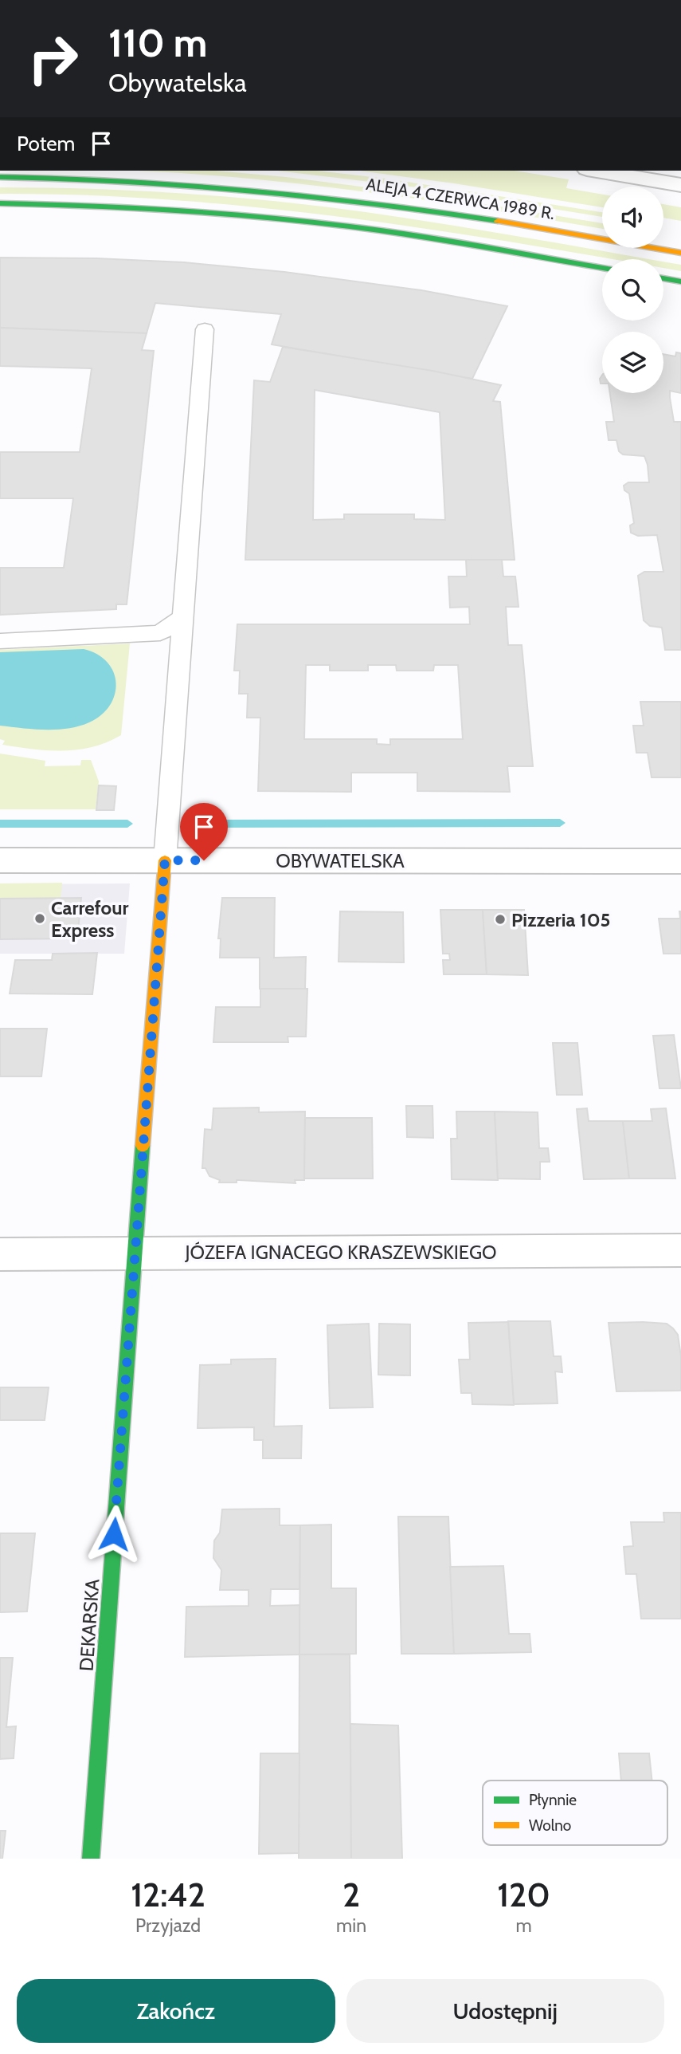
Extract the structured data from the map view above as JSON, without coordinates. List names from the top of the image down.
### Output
{
  "streets": {
    "main road": ["ALEJA 4 CZERWCA 1989 R.", "DEKARSKA"],
    "street": ["OBYWATELSKA", "JÓZEFA IGNACEGO KRASZEWSKIEGO"]
  },
  "crossings": [
    ["OBYWATELSKA", "DEKARSKA"],
    ["JÓZEFA IGNACEGO KRASZEWSKIEGO", "DEKARSKA"]
  ],
  "places": ["Carrefour Express", "Pizzeria 105"],
  "legend": ["Płynnie", "Wolno"],
  "page": {
    "turn": ["110 m", "Obywatelska"],
    "then": "Potem",
    "eta": [
      "12:42",
      "Przyjazd",
      "2",
      "min",
      "120",
      "m"
    ],
    "buttons": ["Zakończ", "Udostępnij"]
  }
}
